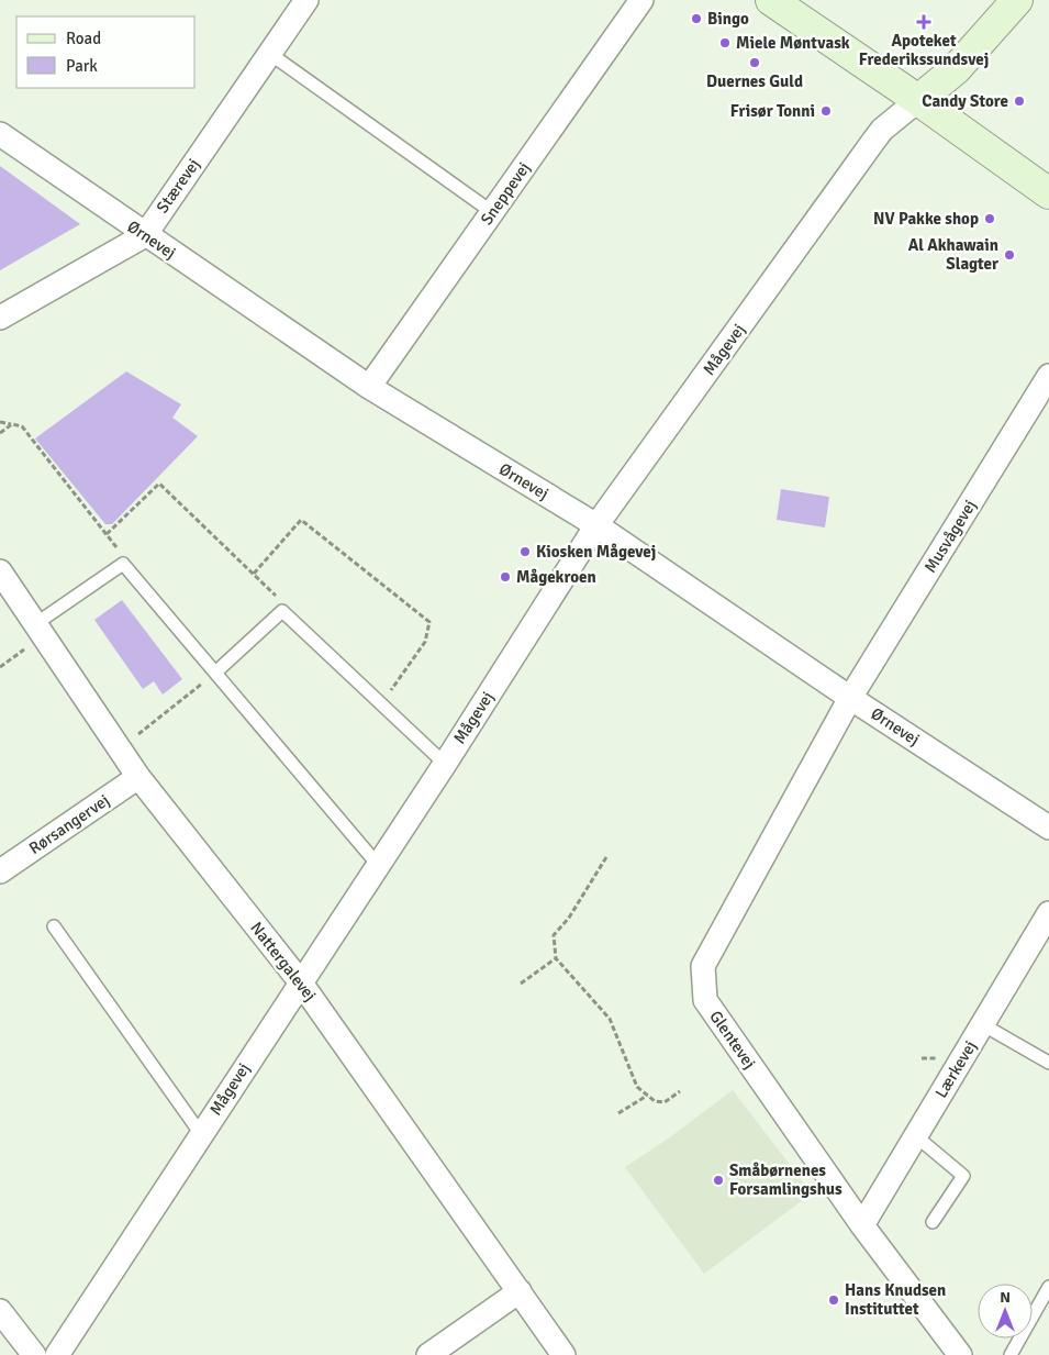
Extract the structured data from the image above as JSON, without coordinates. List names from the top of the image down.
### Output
{
  "streets": {
    "street": [
      "Stærevej",
      "Sneppevej",
      "Ørnevej",
      "Mågevej",
      "Musvågevej",
      "Rørsangervej",
      "Nattergalevej",
      "Glentevej",
      "Lærkevej"
    ]
  },
  "crossings": [
    ["Stærevej", "Ørnevej"],
    ["Sneppevej", "Ørnevej"],
    ["Ørnevej", "Mågevej"],
    ["Ørnevej", "Musvågevej"],
    ["Ørnevej", "Glentevej"],
    ["Mågevej", "Nattergalevej"],
    ["Musvågevej", "Glentevej"],
    ["Rørsangervej", "Nattergalevej"],
    ["Glentevej", "Lærkevej"]
  ],
  "places": {
    "other": [
      "Bingo",
      "Miele Møntvask",
      "Duernes Guld",
      "Candy Store",
      "Frisør Tonni",
      "NV Pakke shop",
      "Al Akhawain Slagter",
      "Kiosken Mågevej",
      "Mågekroen",
      "Småbørnenes Forsamlingshus",
      "Hans Knudsen Instituttet"
    ],
    "health": ["Apoteket Frederikssundsvej"]
  },
  "legend": ["Road", "Park"],
  "north": "top"
}
